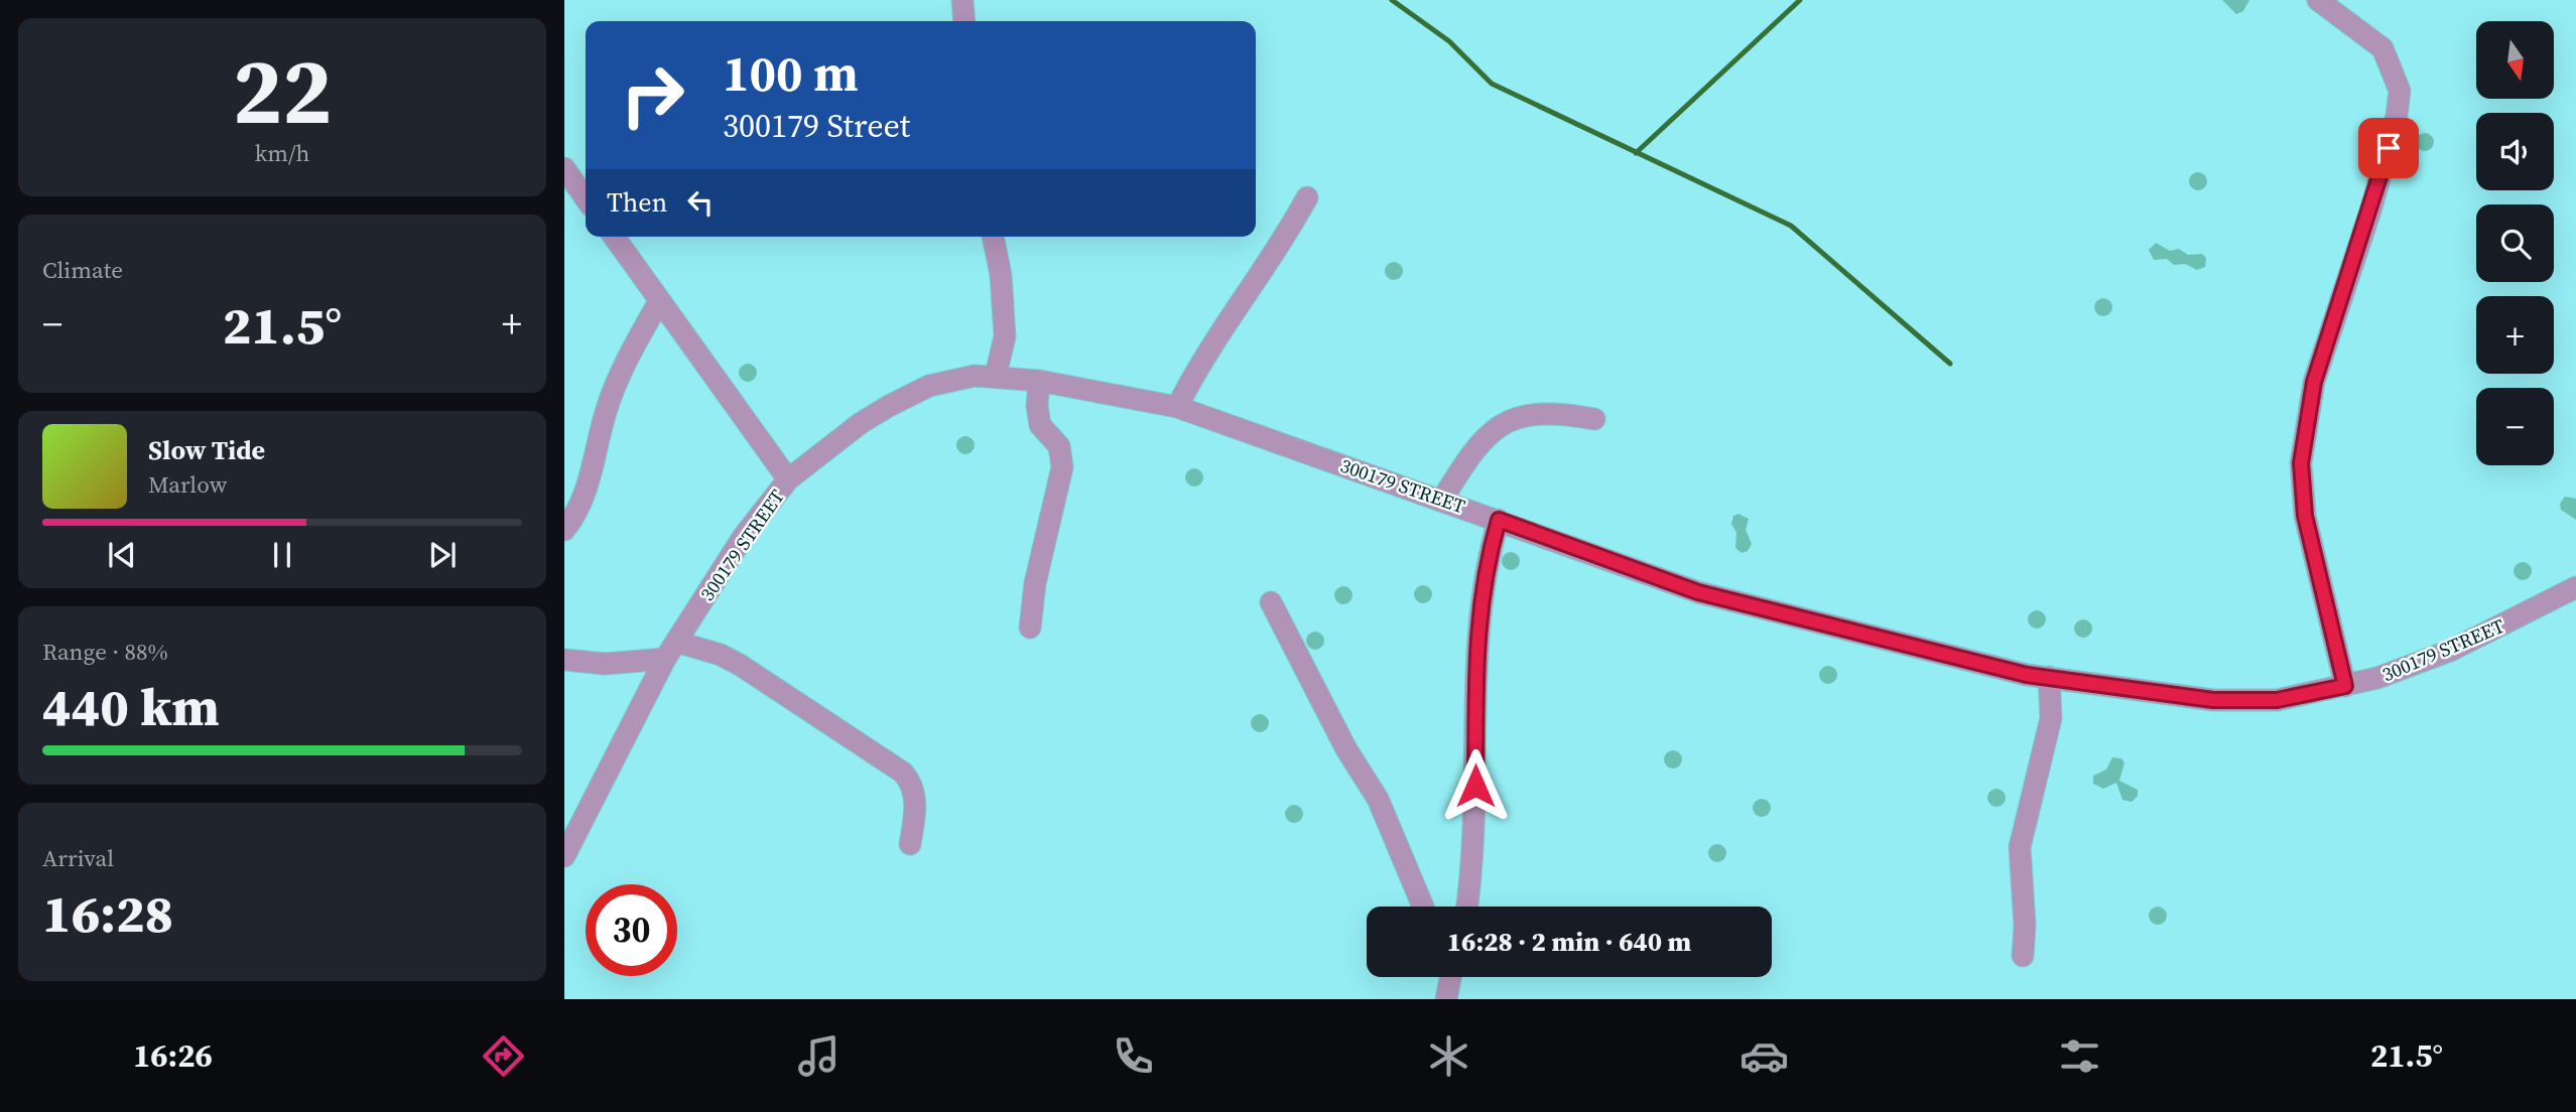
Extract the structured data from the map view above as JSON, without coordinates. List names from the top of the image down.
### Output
{
  "streets": {
    "street": ["300179 STREET"]
  },
  "north": "bottom",
  "page": {
    "tile": [
      ["22", "km/h"],
      "Climate",
      ["Range · 88%", "440 km"],
      ["Arrival", "16:28"]
    ],
    "map_buttons": ["+", "−"],
    "turn": ["100 m", "300179 Street"],
    "then": "Then",
    "heat": ["−", "21.5°", "+"],
    "song": ["Slow Tide", "Marlow"],
    "limit": "30",
    "trip": "16:28 · 2 min · 640 m",
    "tabs": ["16:26", "21.5°"]
  }
}
